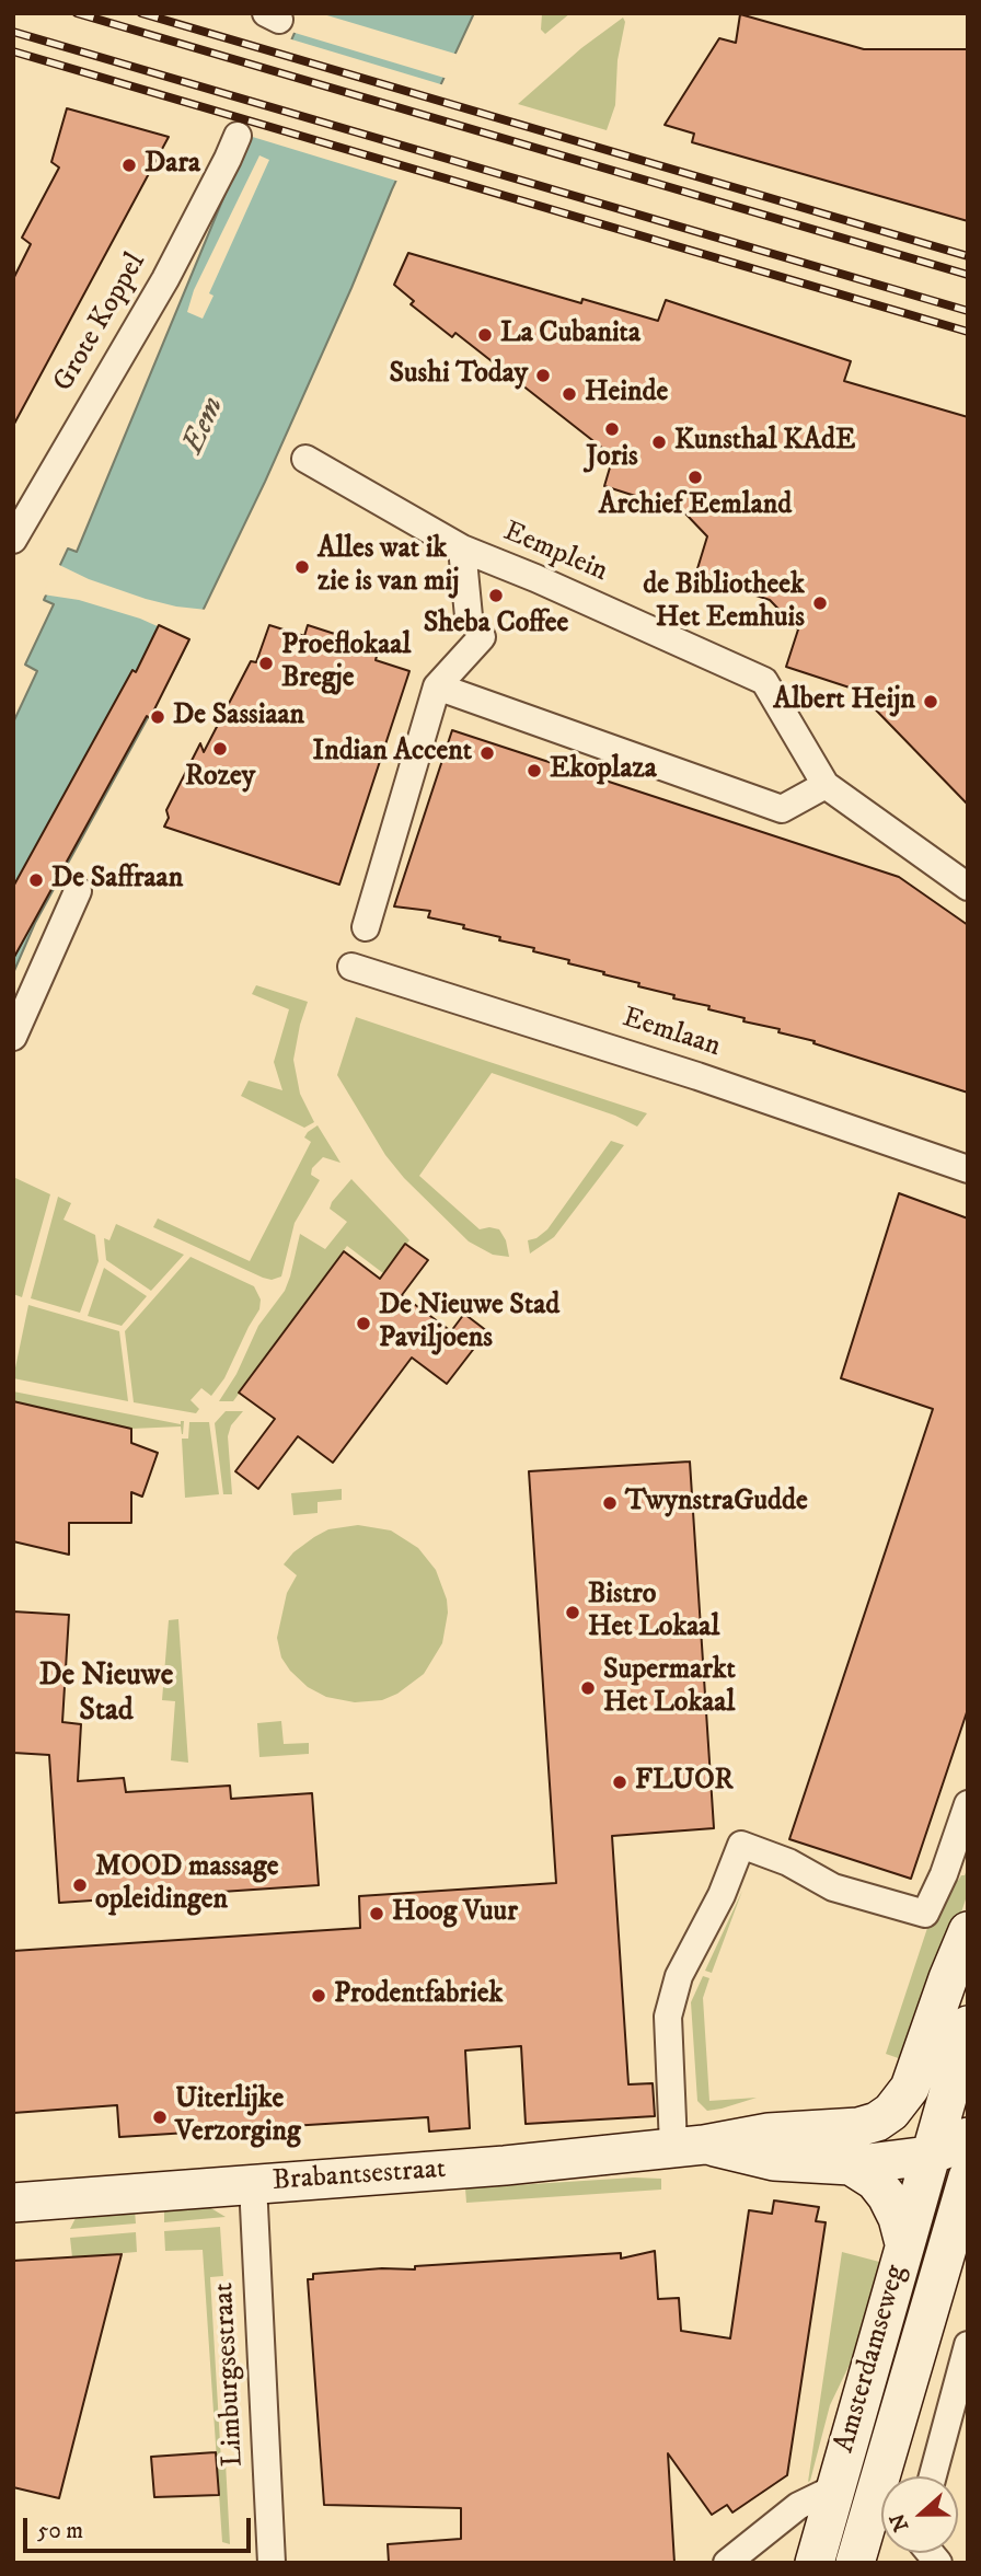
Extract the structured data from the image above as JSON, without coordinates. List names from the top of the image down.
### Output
{
  "streets": {
    "street": [
      "Grote Koppel",
      "Eemplein",
      "Eemlaan",
      "Brabantsestraat",
      "Amsterdamseweg",
      "Limburgsestraat"
    ]
  },
  "crossings": [
    ["Brabantsestraat", "Amsterdamseweg"],
    ["Brabantsestraat", "Limburgsestraat"]
  ],
  "districts": ["De Nieuwe Stad"],
  "water": ["Eem"],
  "places": [
    "Dara",
    "La Cubanita",
    "Sushi Today",
    "Heinde",
    "Joris",
    "Kunsthal KAdE",
    "Archief Eemland",
    "Alles wat ik zie is van mij",
    "Sheba Coffee",
    "de Bibliotheek Het Eemhuis",
    "Proeflokaal Bregje",
    "Albert Heijn",
    "De Sassiaan",
    "Rozey",
    "Indian Accent",
    "Ekoplaza",
    "De Saffraan",
    "De Nieuwe Stad Paviljoens",
    "TwynstraGudde",
    "Bistro Het Lokaal",
    "Supermarkt Het Lokaal",
    "FLUOR",
    "MOOD massage opleidingen",
    "Hoog Vuur",
    "Prodentfabriek",
    "Uiterlijke Verzorging"
  ],
  "scale_bar": "50 m",
  "north": "left"
}
